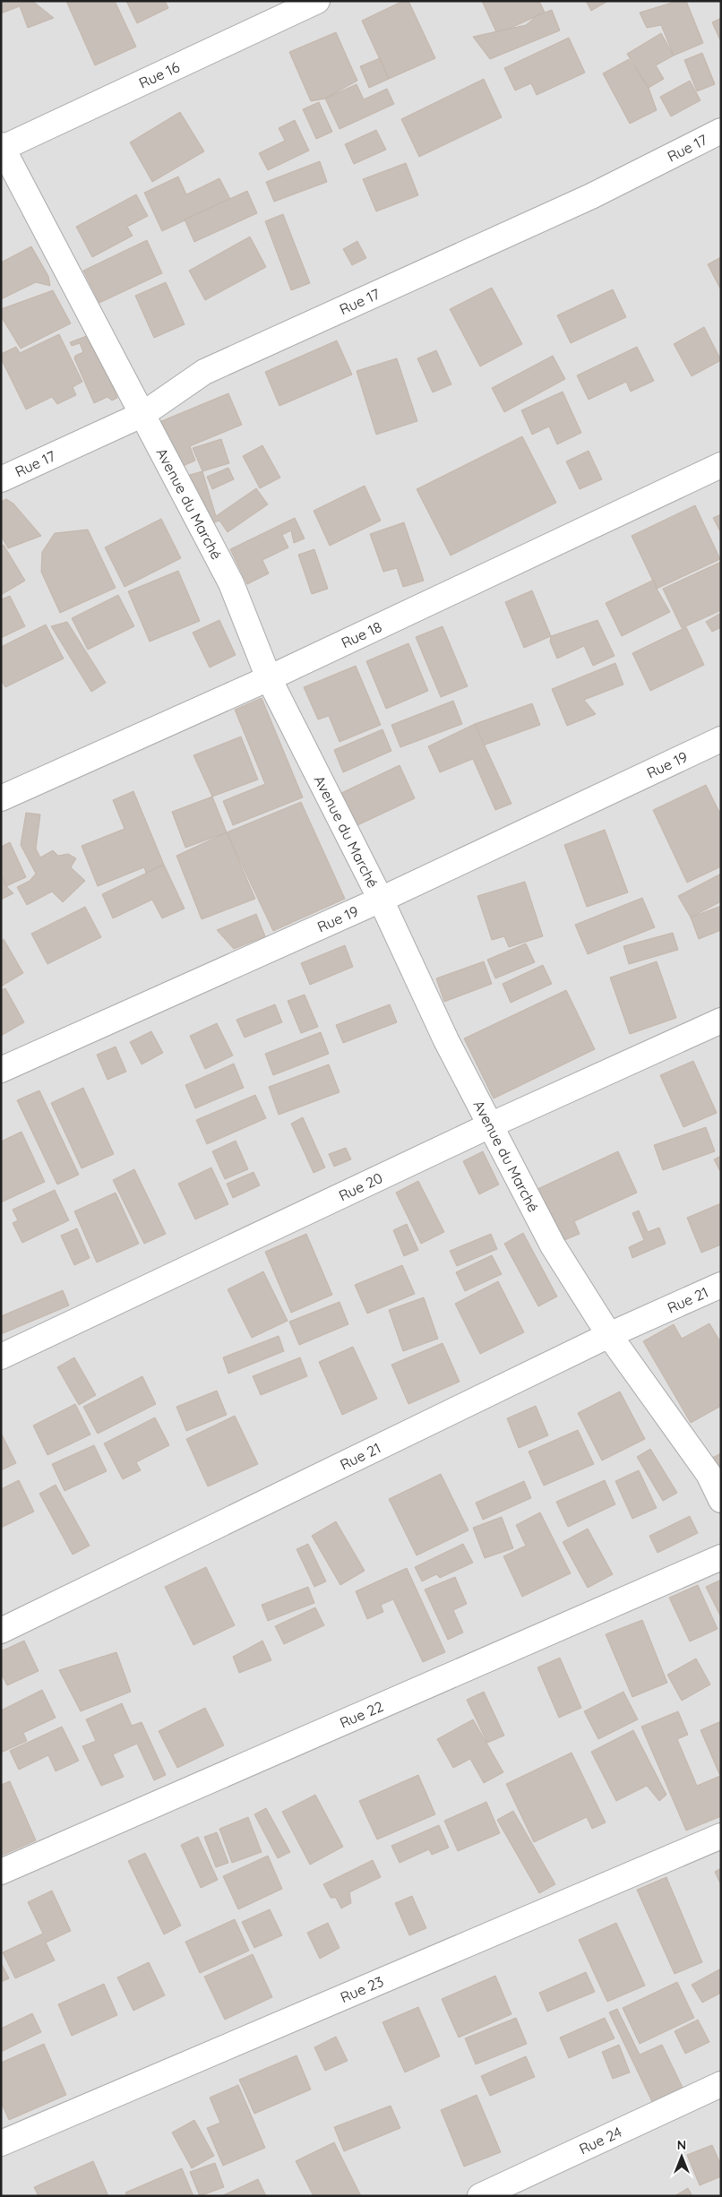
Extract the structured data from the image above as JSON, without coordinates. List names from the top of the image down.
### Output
{
  "streets": {
    "street": [
      "Rue 16",
      "Rue 17",
      "Avenue du Marché",
      "Rue 18",
      "Rue 19",
      "Rue 20",
      "Rue 21",
      "Rue 22",
      "Rue 23",
      "Rue 24"
    ]
  },
  "crossings": [
    ["Rue 16", "Avenue du Marché"],
    ["Rue 17", "Avenue du Marché"],
    ["Avenue du Marché", "Rue 18"],
    ["Avenue du Marché", "Rue 19"],
    ["Avenue du Marché", "Rue 20"],
    ["Avenue du Marché", "Rue 21"]
  ],
  "north": "top"
}
